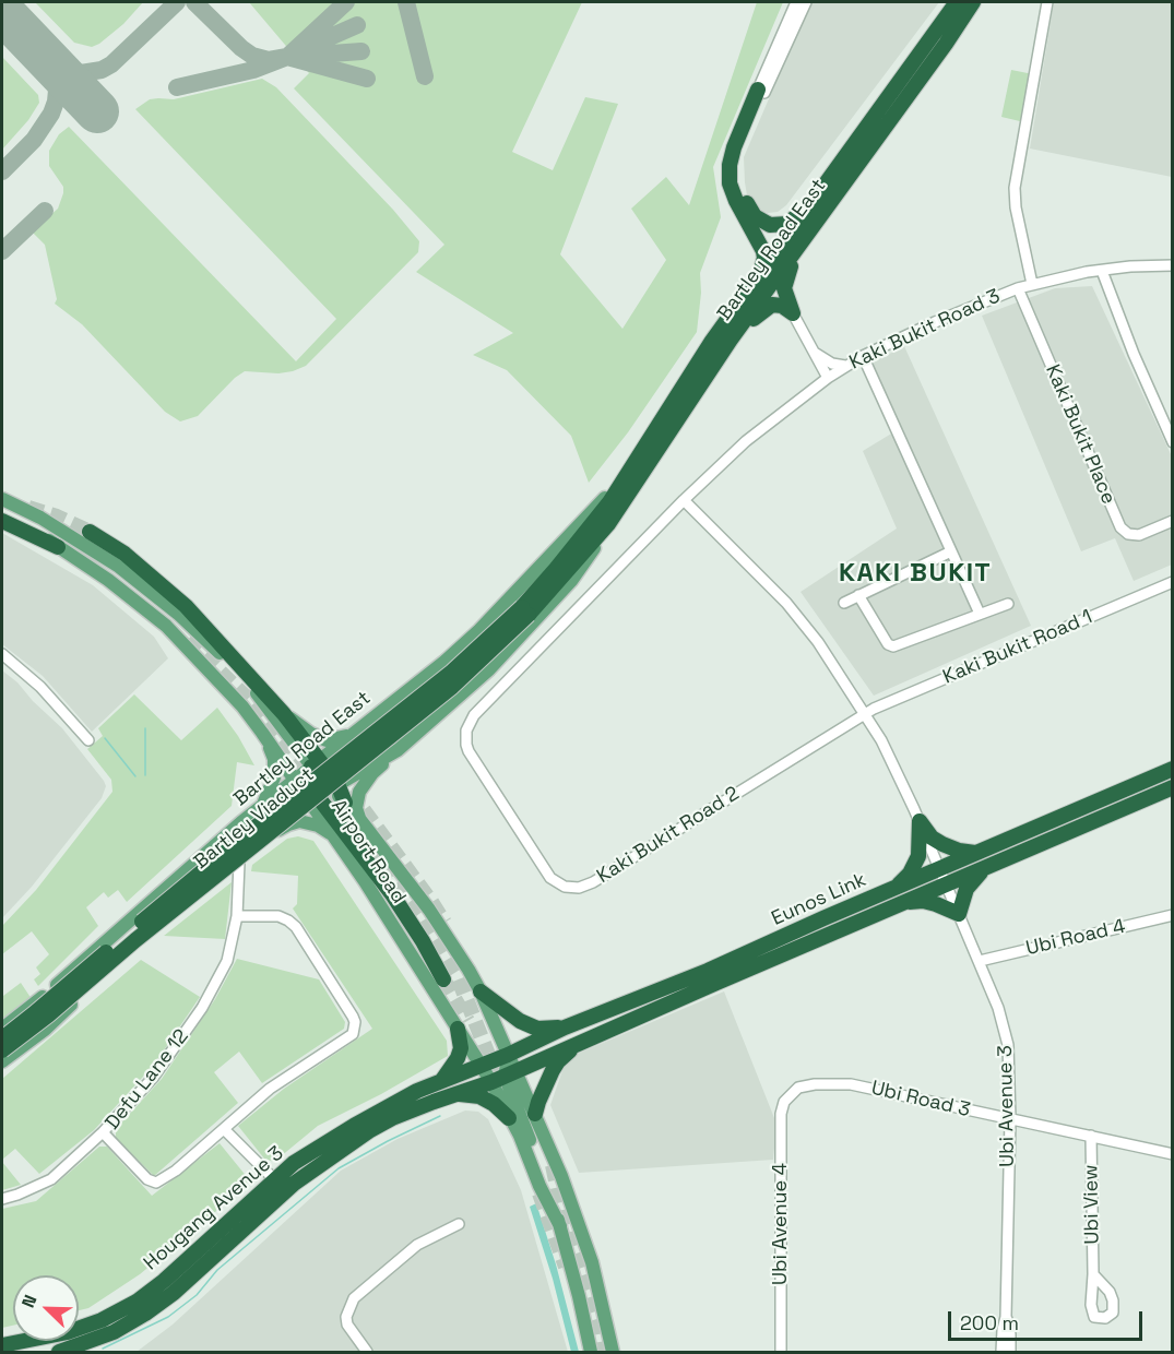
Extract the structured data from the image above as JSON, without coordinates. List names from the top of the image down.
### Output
{
  "streets": {
    "highway": [
      "Bartley Road East",
      "Bartley Viaduct",
      "Eunos Link",
      "Hougang Avenue 3"
    ],
    "main road": ["Airport Road"],
    "street": [
      "Kaki Bukit Road 3",
      "Kaki Bukit Place",
      "Kaki Bukit Road 1",
      "Kaki Bukit Road 2",
      "Ubi Road 4",
      "Defu Lane 12",
      "Ubi Road 3",
      "Ubi Avenue 3",
      "Ubi View",
      "Ubi Avenue 4"
    ]
  },
  "crossings": [
    ["Bartley Road East", "Bartley Viaduct"],
    ["Bartley Road East", "Airport Road"],
    ["Kaki Bukit Road 3", "Kaki Bukit Place"],
    ["Kaki Bukit Road 3", "Kaki Bukit Road 2"],
    ["Kaki Bukit Road 3", "Ubi Avenue 3"],
    ["Kaki Bukit Road 1", "Kaki Bukit Road 2"],
    ["Kaki Bukit Road 1", "Ubi Avenue 3"],
    ["Kaki Bukit Road 2", "Ubi Avenue 3"],
    ["Airport Road", "Eunos Link"],
    ["Airport Road", "Hougang Avenue 3"],
    ["Eunos Link", "Ubi Avenue 3"],
    ["Eunos Link", "Hougang Avenue 3"],
    ["Ubi Road 4", "Ubi Avenue 3"],
    ["Ubi Road 3", "Ubi Avenue 3"],
    ["Ubi Road 3", "Ubi View"],
    ["Ubi Road 3", "Ubi Avenue 4"]
  ],
  "districts": ["KAKI BUKIT"],
  "scale_bar": "200 m",
  "north": "top left"
}
